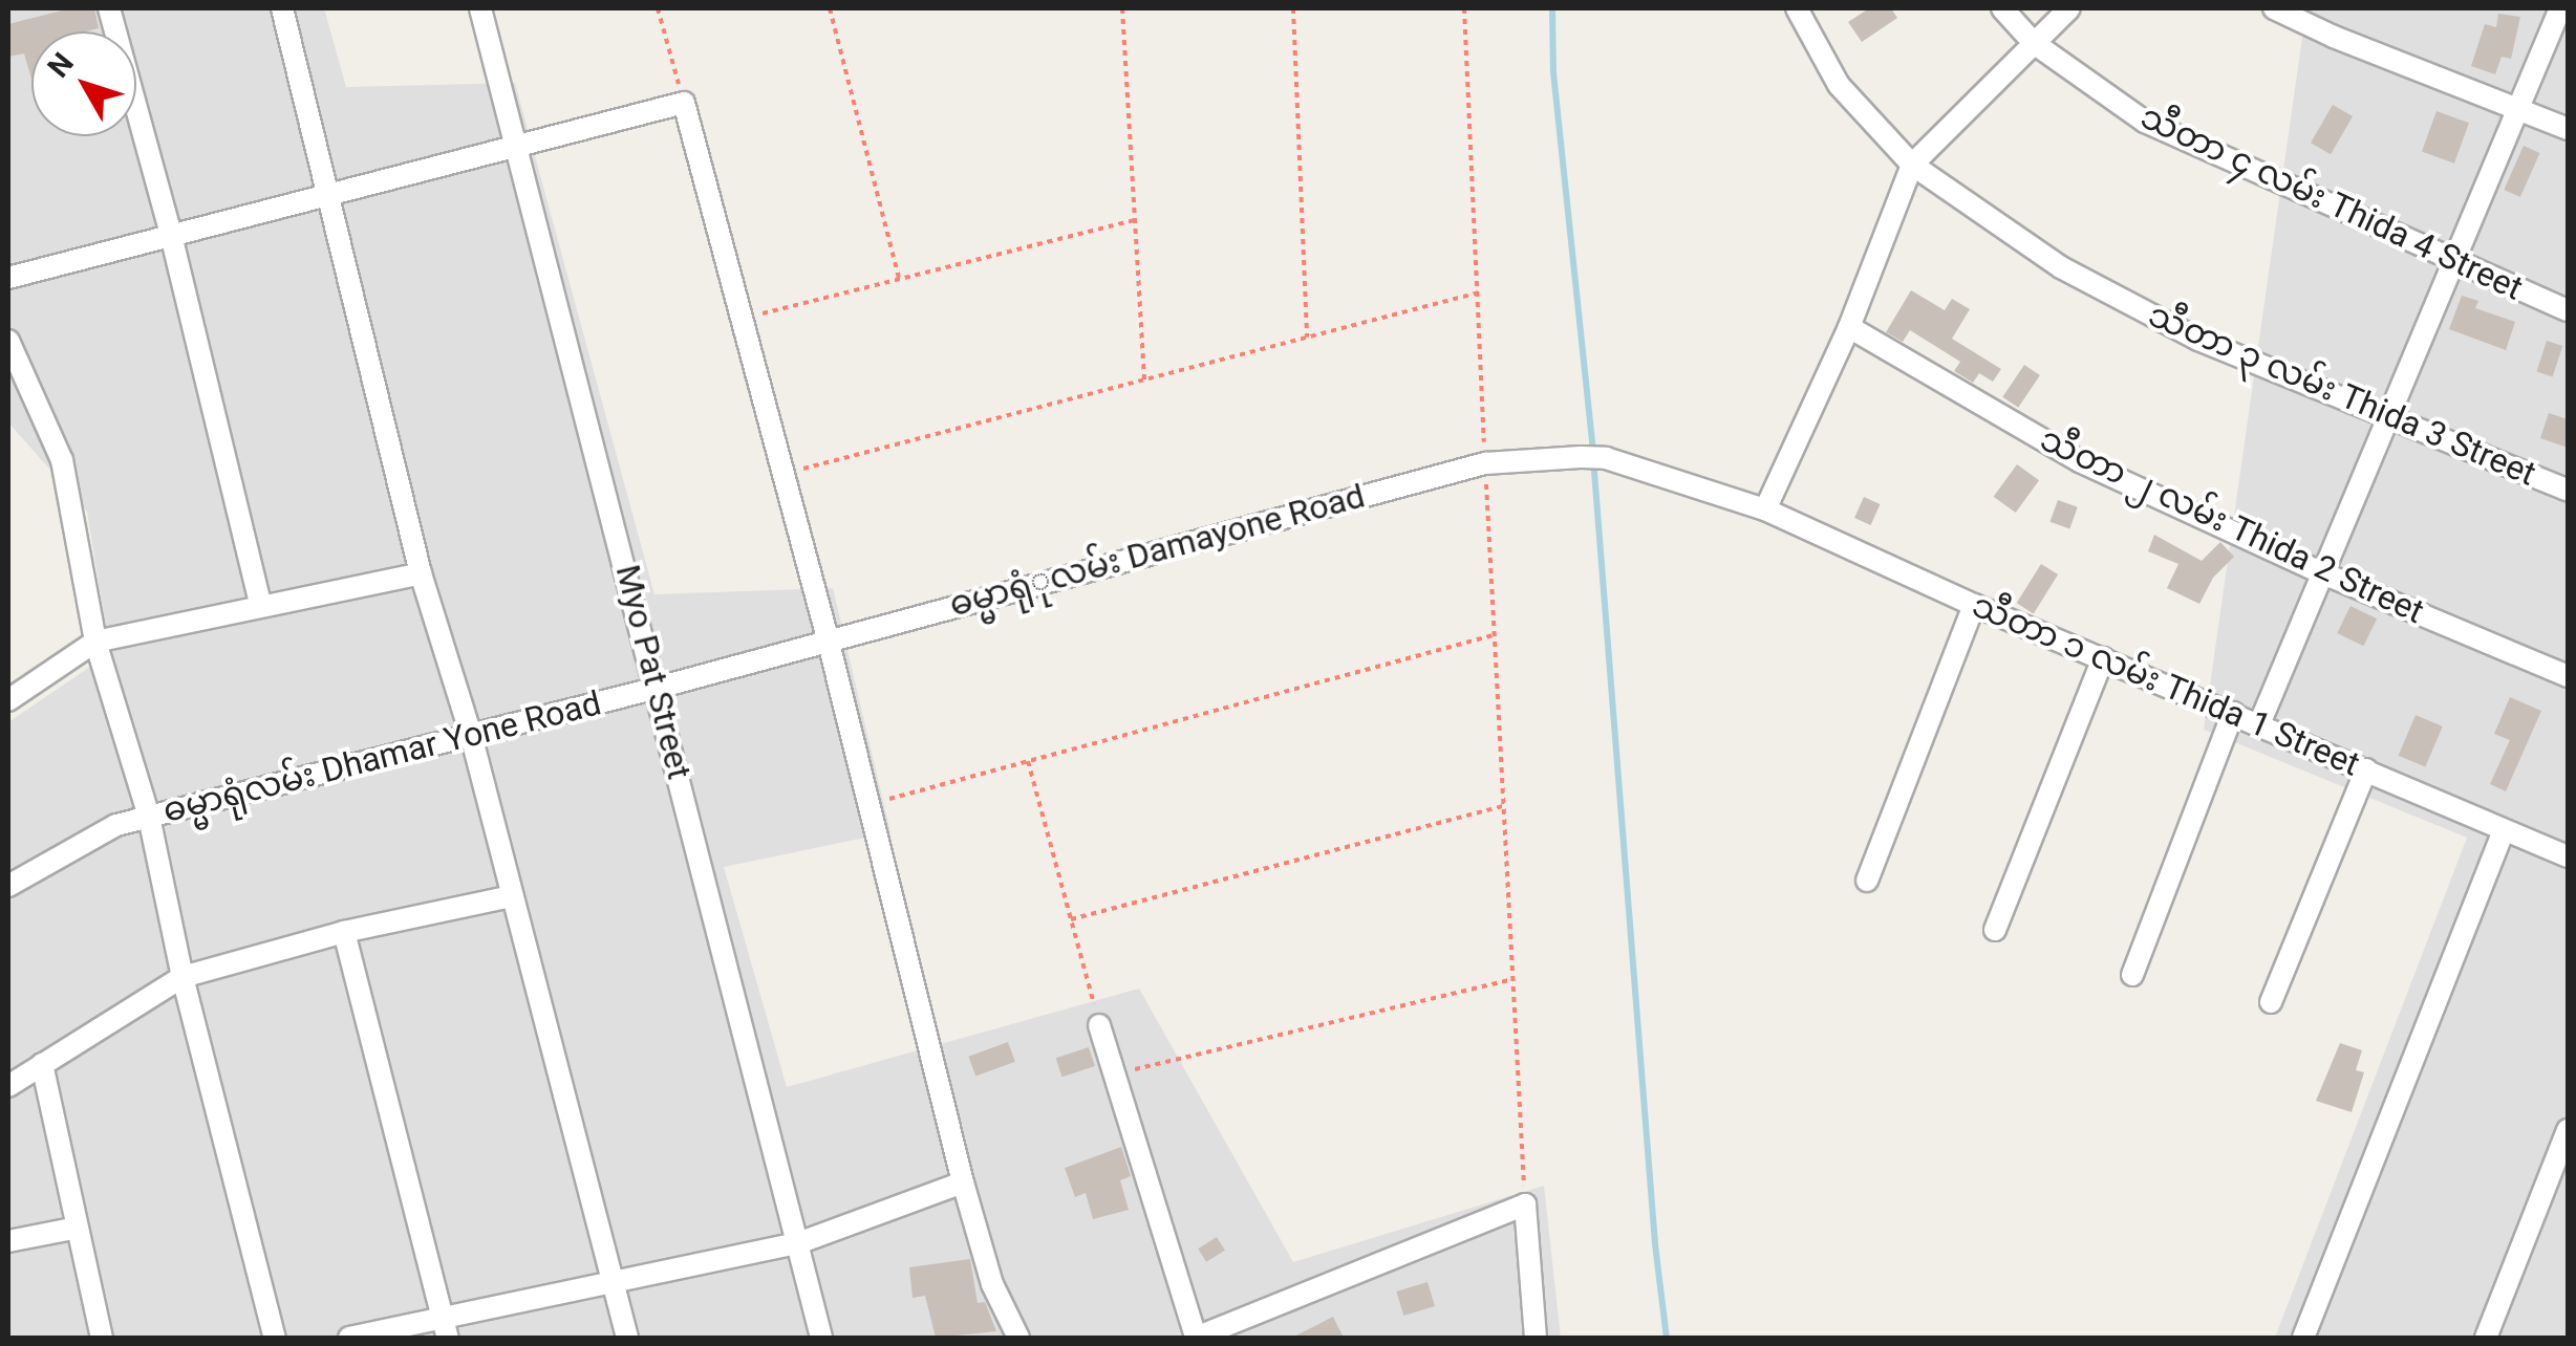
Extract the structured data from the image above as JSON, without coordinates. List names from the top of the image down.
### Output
{
  "streets": {
    "street": [
      "သီတာ ၄ လမ်း Thida 4 Street",
      "သီတာ ၃ လမ်း Thida 3 Street",
      "သီတာ ၂ လမ်း Thida 2 Street",
      "ဓမ္မာရုံုလမ်း Damayone Road",
      "Myo Pat Street",
      "သီတာ ၁ လမ်း Thida 1 Street",
      "ဓမ္မာရုံလမ်း Dhamar Yone Road"
    ]
  },
  "crossings": [
    ["ဓမ္မာရုံုလမ်း Damayone Road", "သီတာ ၁ လမ်း Thida 1 Street"],
    ["ဓမ္မာရုံုလမ်း Damayone Road", "ဓမ္မာရုံလမ်း Dhamar Yone Road"],
    ["Myo Pat Street", "ဓမ္မာရုံလမ်း Dhamar Yone Road"]
  ],
  "north": "top left"
}
